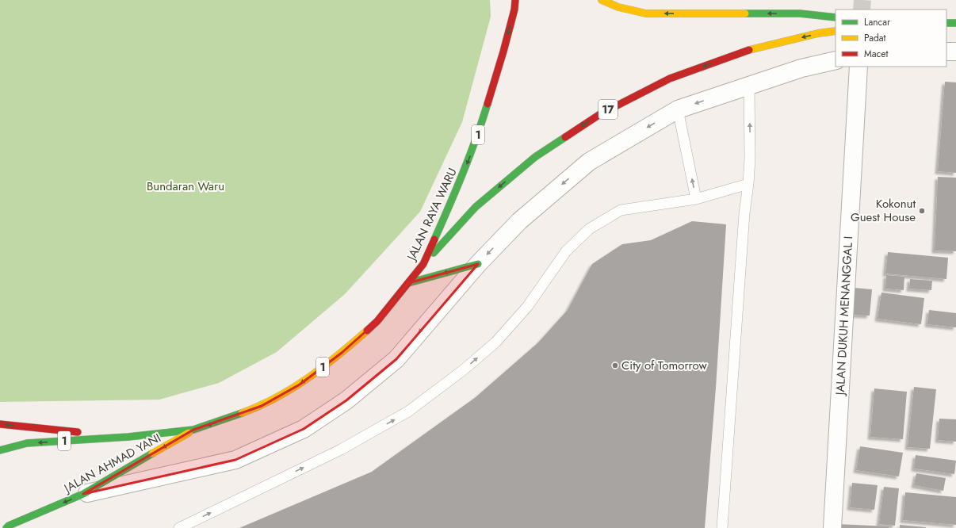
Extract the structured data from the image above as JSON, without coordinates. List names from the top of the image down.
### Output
{
  "streets": {
    "highway": [
      "17",
      "1",
      "JALAN RAYA WARU",
      "JALAN AHMAD YANI"
    ],
    "street": ["JALAN DUKUH MENANGGAL I"]
  },
  "crossings": [
    ["17", "JALAN RAYA WARU"],
    ["1", "JALAN RAYA WARU"],
    ["JALAN RAYA WARU", "JALAN AHMAD YANI"]
  ],
  "one_way": ["JALAN RAYA WARU"],
  "parks": ["Bundaran Waru"],
  "places": ["Kokonut Guest House", "City of Tomorrow"],
  "legend": ["Lancar", "Padat", "Macet"]
}
